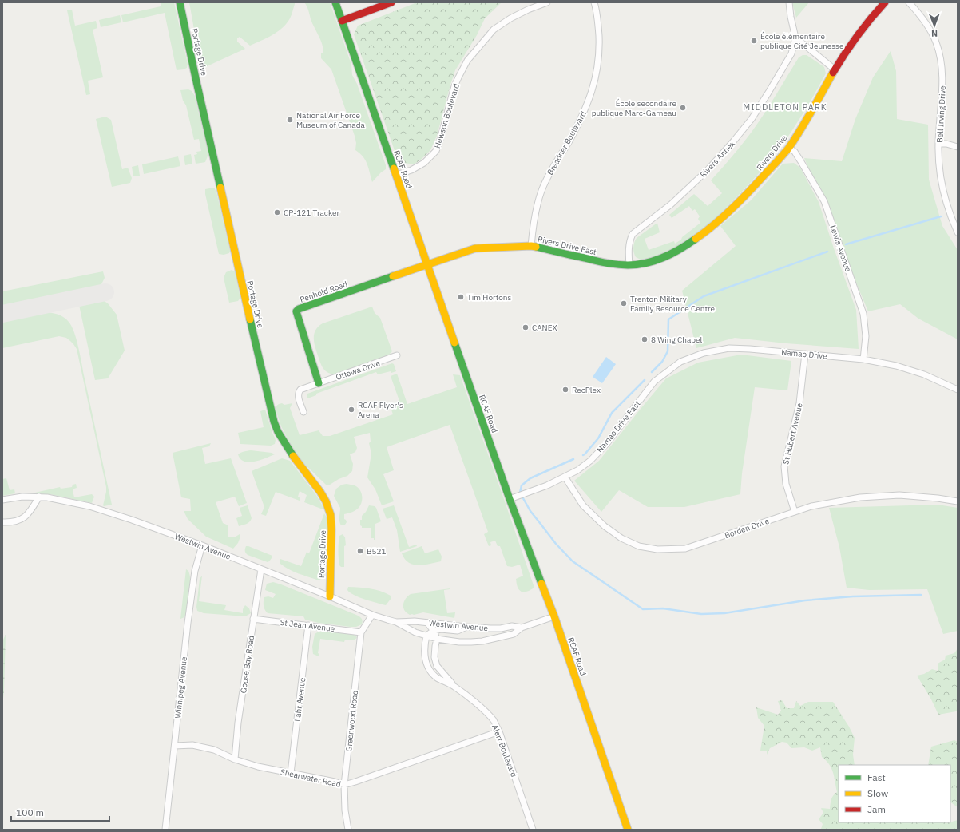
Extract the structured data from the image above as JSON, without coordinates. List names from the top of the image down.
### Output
{
  "streets": {
    "street": [
      "Portage Drive",
      "Bell Irving Drive",
      "Hewson Boulevard",
      "Breadner Boulevard",
      "Rivers Drive",
      "Rivers Annex",
      "RCAF Road",
      "Rivers Drive East",
      "Lewis Avenue",
      "Penhold Road",
      "Namao Drive",
      "Ottawa Drive",
      "Namao Drive East",
      "St Hubert Avenue",
      "Borden Drive",
      "Westwin Avenue",
      "St Jean Avenue",
      "Goose Bay Road",
      "Winnipeg Avenue",
      "Lahr Avenue",
      "Greenwood Road",
      "Alert Boulevard",
      "Shearwater Road"
    ]
  },
  "crossings": [
    ["Portage Drive", "Westwin Avenue"],
    ["Hewson Boulevard", "RCAF Road"],
    ["Breadner Boulevard", "Rivers Drive East"],
    ["Rivers Drive", "Rivers Annex"],
    ["Rivers Drive", "Rivers Drive East"],
    ["Rivers Drive", "Lewis Avenue"],
    ["Rivers Annex", "Rivers Drive East"],
    ["RCAF Road", "Rivers Drive East"],
    ["RCAF Road", "Penhold Road"],
    ["RCAF Road", "Namao Drive East"],
    ["RCAF Road", "Westwin Avenue"],
    ["Rivers Drive East", "Penhold Road"],
    ["Lewis Avenue", "Namao Drive"],
    ["Penhold Road", "Ottawa Drive"],
    ["Namao Drive", "Namao Drive East"],
    ["Namao Drive", "St Hubert Avenue"],
    ["Namao Drive East", "Borden Drive"],
    ["St Hubert Avenue", "Borden Drive"],
    ["Westwin Avenue", "Goose Bay Road"],
    ["Westwin Avenue", "Winnipeg Avenue"],
    ["Westwin Avenue", "Greenwood Road"],
    ["Westwin Avenue", "Alert Boulevard"],
    ["St Jean Avenue", "Goose Bay Road"],
    ["St Jean Avenue", "Lahr Avenue"],
    ["St Jean Avenue", "Greenwood Road"],
    ["Goose Bay Road", "Shearwater Road"],
    ["Winnipeg Avenue", "Shearwater Road"],
    ["Lahr Avenue", "Shearwater Road"],
    ["Greenwood Road", "Shearwater Road"],
    ["Alert Boulevard", "Shearwater Road"]
  ],
  "districts": ["MIDDLETON PARK"],
  "places": [
    "École élémentaire publique Cité Jeunesse",
    "École secondaire publique Marc-Garneau",
    "National Air Force Museum of Canada",
    "CP-121 Tracker",
    "Tim Hortons",
    "Trenton Military Family Resource Centre",
    "CANEX",
    "8 Wing Chapel",
    "RecPlex",
    "RCAF Flyer's Arena",
    "B521"
  ],
  "legend": ["Fast", "Slow", "Jam"],
  "scale_bar": "100 m",
  "north": "bottom"
}
